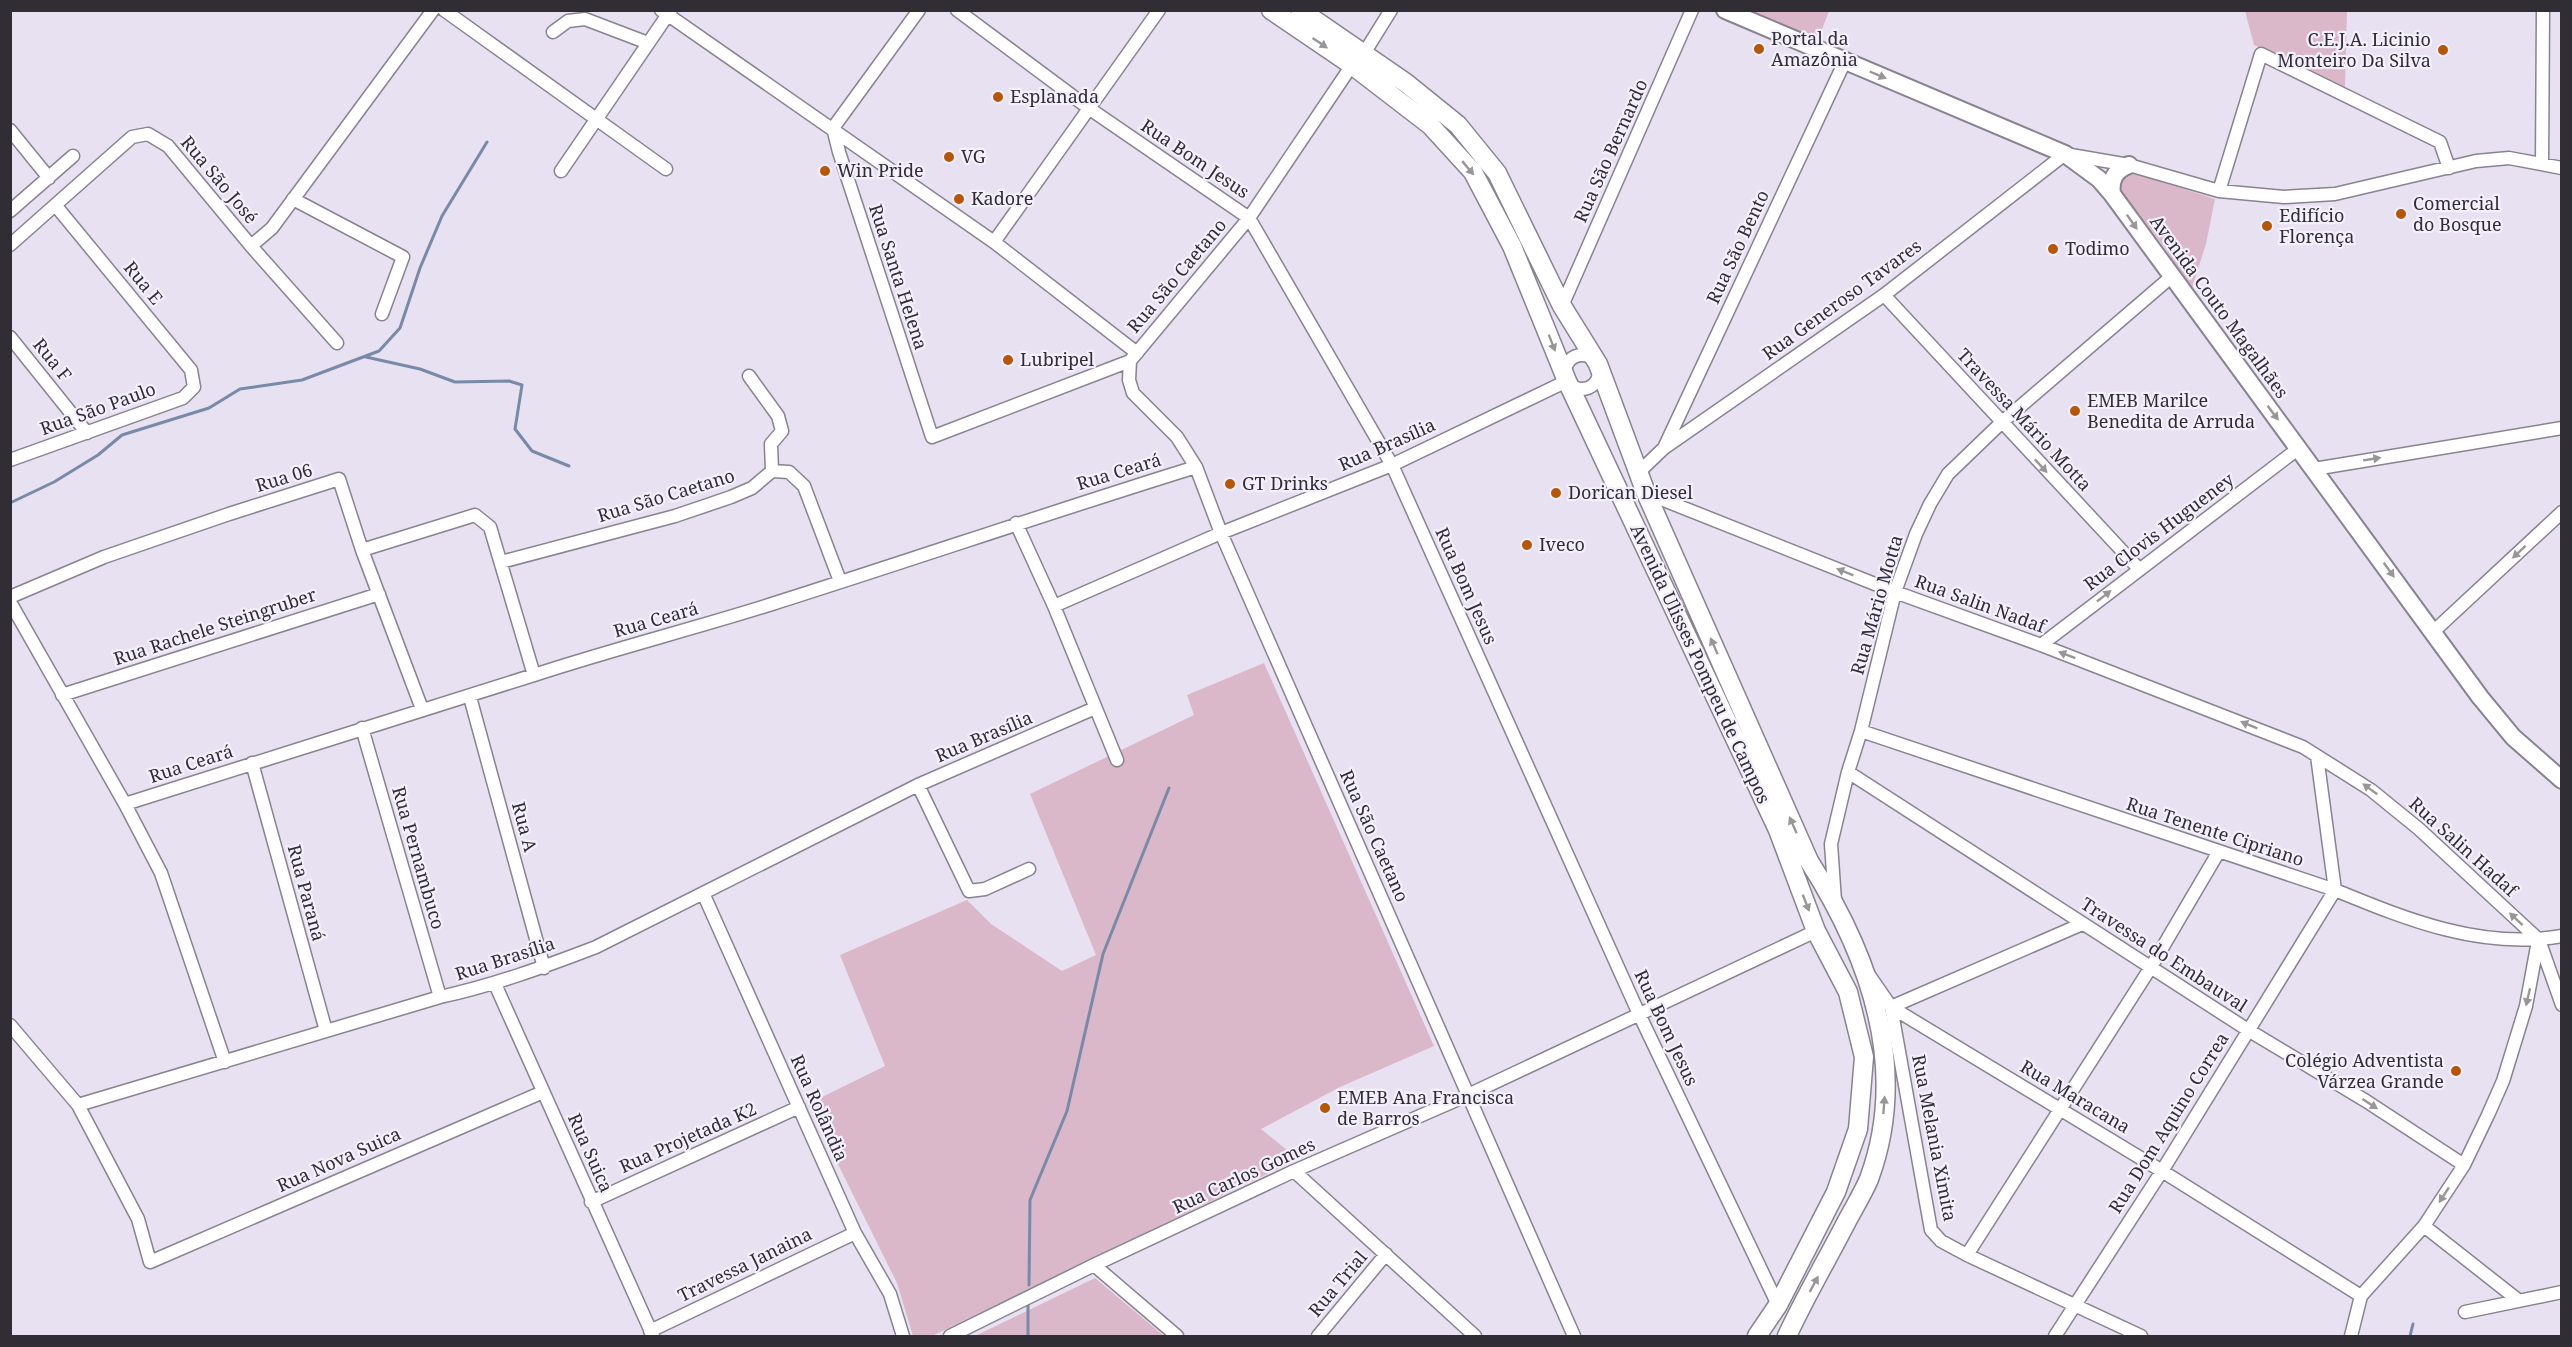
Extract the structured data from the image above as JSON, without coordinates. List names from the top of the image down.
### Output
{
  "streets": {
    "main road": ["Avenida Couto Magalhães", "Avenida Ulisses Pompeu de Campos"],
    "street": [
      "Rua São Bernardo",
      "Rua Bom Jesus",
      "Rua São José",
      "Rua São Bento",
      "Rua São Caetano",
      "Rua Santa Helena",
      "Rua E",
      "Rua Generoso Tavares",
      "Rua F",
      "Rua São Paulo",
      "Travessa Mário Motta",
      "Rua Brasília",
      "Rua Ceará",
      "Rua 06",
      "Rua Clovis Hugueney",
      "Rua Salin Nadaf",
      "Rua Mário Motta",
      "Rua Rachele Steingruber",
      "Rua A",
      "Rua Tenente Cipriano",
      "Rua Salin Hadaf",
      "Rua Pernambuco",
      "Rua Paraná",
      "Travessa do Embauval",
      "Rua Maracana",
      "Rua Rolândia",
      "Rua Dom Aquino Correa",
      "Rua Projetada K2",
      "Rua Melania Ximita",
      "Rua Suica",
      "Rua Nova Suica",
      "Rua Carlos Gomes",
      "Travessa Janaina",
      "Rua Trial"
    ]
  },
  "crossings": [
    ["Rua São Bernardo", "Avenida Ulisses Pompeu de Campos"],
    ["Rua Bom Jesus", "Rua São Caetano"],
    ["Rua Bom Jesus", "Rua Brasília"],
    ["Rua Bom Jesus", "Avenida Ulisses Pompeu de Campos"],
    ["Rua Bom Jesus", "Rua Carlos Gomes"],
    ["Rua São José", "Rua E"],
    ["Rua São Bento", "Rua Generoso Tavares"],
    ["Rua São Bento", "Avenida Couto Magalhães"],
    ["Rua São Caetano", "Rua Santa Helena"],
    ["Rua São Caetano", "Rua Brasília"],
    ["Rua São Caetano", "Rua Ceará"],
    ["Rua São Caetano", "Avenida Ulisses Pompeu de Campos"],
    ["Rua São Caetano", "Rua Carlos Gomes"],
    ["Rua E", "Rua São Paulo"],
    ["Rua Generoso Tavares", "Avenida Couto Magalhães"],
    ["Rua Generoso Tavares", "Travessa Mário Motta"],
    ["Rua Generoso Tavares", "Avenida Ulisses Pompeu de Campos"],
    ["Avenida Couto Magalhães", "Rua Clovis Hugueney"],
    ["Avenida Couto Magalhães", "Rua Mário Motta"],
    ["Rua F", "Rua São Paulo"],
    ["Travessa Mário Motta", "Rua Clovis Hugueney"],
    ["Travessa Mário Motta", "Rua Mário Motta"],
    ["Rua Brasília", "Avenida Ulisses Pompeu de Campos"],
    ["Rua Brasília", "Rua A"],
    ["Rua Brasília", "Rua Pernambuco"],
    ["Rua Brasília", "Rua Paraná"],
    ["Rua Brasília", "Rua Rolândia"],
    ["Rua Brasília", "Rua Suica"],
    ["Rua Brasília", "Rua Nova Suica"],
    ["Rua Ceará", "Rua 06"],
    ["Rua Ceará", "Rua A"],
    ["Rua Ceará", "Rua Pernambuco"],
    ["Rua Ceará", "Rua Paraná"],
    ["Rua 06", "Rua Rachele Steingruber"],
    ["Rua Clovis Hugueney", "Rua Salin Nadaf"],
    ["Rua Salin Nadaf", "Rua Mário Motta"],
    ["Rua Salin Nadaf", "Avenida Ulisses Pompeu de Campos"],
    ["Rua Salin Nadaf", "Rua Salin Hadaf"],
    ["Rua Mário Motta", "Avenida Ulisses Pompeu de Campos"],
    ["Rua Mário Motta", "Rua Tenente Cipriano"],
    ["Rua Mário Motta", "Travessa do Embauval"],
    ["Avenida Ulisses Pompeu de Campos", "Rua Melania Ximita"],
    ["Avenida Ulisses Pompeu de Campos", "Rua Carlos Gomes"],
    ["Rua Tenente Cipriano", "Rua Salin Hadaf"],
    ["Rua Tenente Cipriano", "Rua Dom Aquino Correa"],
    ["Travessa do Embauval", "Rua Dom Aquino Correa"],
    ["Rua Maracana", "Rua Dom Aquino Correa"],
    ["Rua Maracana", "Rua Melania Ximita"],
    ["Rua Rolândia", "Rua Projetada K2"],
    ["Rua Rolândia", "Travessa Janaina"],
    ["Rua Dom Aquino Correa", "Rua Melania Ximita"],
    ["Rua Projetada K2", "Rua Suica"],
    ["Rua Suica", "Rua Nova Suica"],
    ["Rua Suica", "Travessa Janaina"]
  ],
  "one_way": [
    "Avenida Couto Magalhães",
    "Travessa Mário Motta",
    "Rua Clovis Hugueney",
    "Rua Salin Nadaf",
    "Rua Salin Hadaf"
  ],
  "places": [
    "Portal da Amazônia",
    "C.E.J.A. Licinio Monteiro Da Silva",
    "Esplanada",
    "VG",
    "Win Pride",
    "Kadore",
    "Comercial do Bosque",
    "Edifício Florença",
    "Todimo",
    "Lubripel",
    "EMEB Marilce Benedita de Arruda",
    "GT Drinks",
    "Dorican Diesel",
    "Iveco",
    "Colégio Adventista Várzea Grande",
    "EMEB Ana Francisca de Barros"
  ]
}
